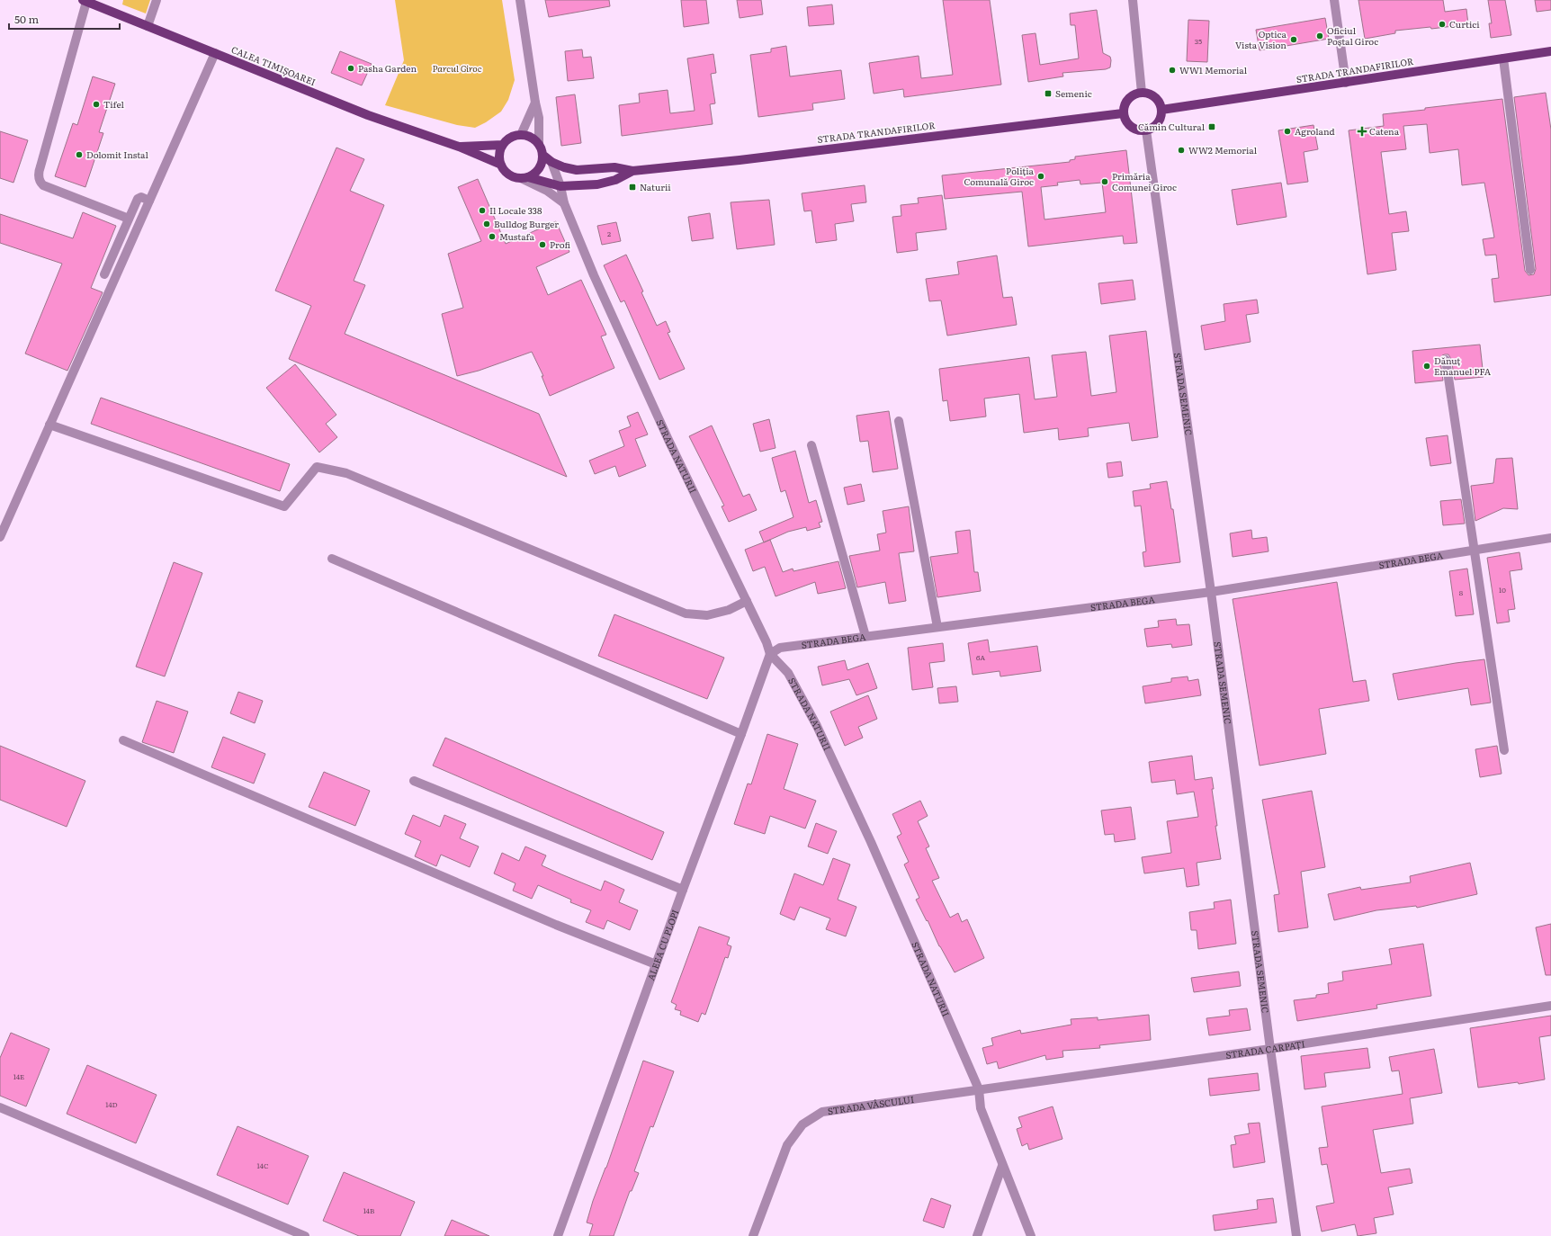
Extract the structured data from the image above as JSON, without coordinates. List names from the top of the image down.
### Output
{
  "streets": {
    "main road": ["CALEA TIMIȘOAREI", "STRADA TRANDAFIRILOR"],
    "street": [
      "STRADA SEMENIC",
      "STRADA NATURII",
      "STRADA BEGA",
      "ALEEA CU PLOPI",
      "STRADA CARPAȚI",
      "STRADA VÂSCULUI"
    ]
  },
  "crossings": [
    ["CALEA TIMIȘOAREI", "STRADA TRANDAFIRILOR"],
    ["CALEA TIMIȘOAREI", "STRADA NATURII"],
    ["STRADA TRANDAFIRILOR", "STRADA SEMENIC"],
    ["STRADA TRANDAFIRILOR", "STRADA NATURII"],
    ["STRADA SEMENIC", "STRADA BEGA"],
    ["STRADA SEMENIC", "STRADA CARPAȚI"],
    ["STRADA NATURII", "STRADA BEGA"],
    ["STRADA NATURII", "ALEEA CU PLOPI"],
    ["STRADA NATURII", "STRADA CARPAȚI"],
    ["STRADA NATURII", "STRADA VÂSCULUI"],
    ["STRADA BEGA", "ALEEA CU PLOPI"],
    ["STRADA CARPAȚI", "STRADA VÂSCULUI"]
  ],
  "parks": ["Parcul Giroc"],
  "places": {
    "other": [
      "Curtici",
      "Oficiul Poștal Giroc",
      "Optica Vista Vision",
      "Pasha Garden",
      "WW1 Memorial",
      "Tifel",
      "Agroland",
      "WW2 Memorial",
      "Dolomit Instal",
      "Poliția Comunală Giroc",
      "Primăria Comunei Giroc",
      "Il Locale 338",
      "Bulldog Burger",
      "Mustafa",
      "Profi",
      "Dănuț Emanuel PFA"
    ],
    "transit": ["Semenic", "Cămin Cultural", "Naturii"],
    "health": ["Catena"]
  },
  "house_numbers": [
    "35",
    "2",
    "10",
    "8",
    "6A",
    "14E",
    "14D",
    "14C",
    "14B"
  ],
  "scale_bar": "50 m"
}
